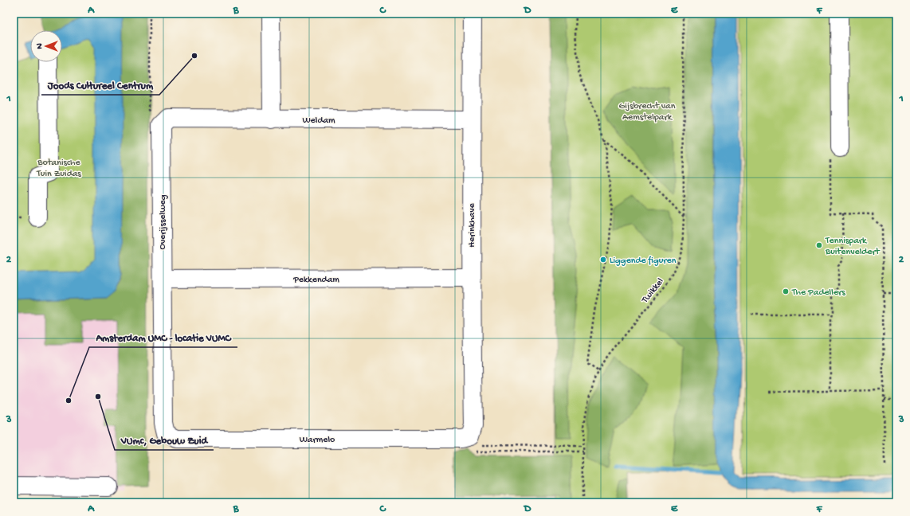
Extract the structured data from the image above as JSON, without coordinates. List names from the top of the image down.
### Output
{
  "streets": {
    "street": [
      "Weldam",
      "Overijsselweg",
      "Herinkhave",
      "Pekkendam",
      "Warmelo"
    ],
    "path": ["Twikkel"]
  },
  "crossings": [
    ["Weldam", "Herinkhave"],
    ["Overijsselweg", "Pekkendam"],
    ["Overijsselweg", "Warmelo"],
    ["Herinkhave", "Pekkendam"],
    ["Herinkhave", "Warmelo"]
  ],
  "parks": ["Gijsbrecht van Aemstelpark", "Botanische Tuin Zuidas"],
  "places": [
    "Joods Cultureel Centrum",
    "Tennispark Buitenveldert",
    "Liggende figuren",
    "The Padellers",
    "VUmc, Gebouw Zuid",
    "Amsterdam UMC - locatie VUMC"
  ],
  "north": "left",
  "grid": {
    "columns": [
      "A",
      "B",
      "C",
      "D",
      "E",
      "F"
    ],
    "rows": ["1", "2", "3"]
  }
}
